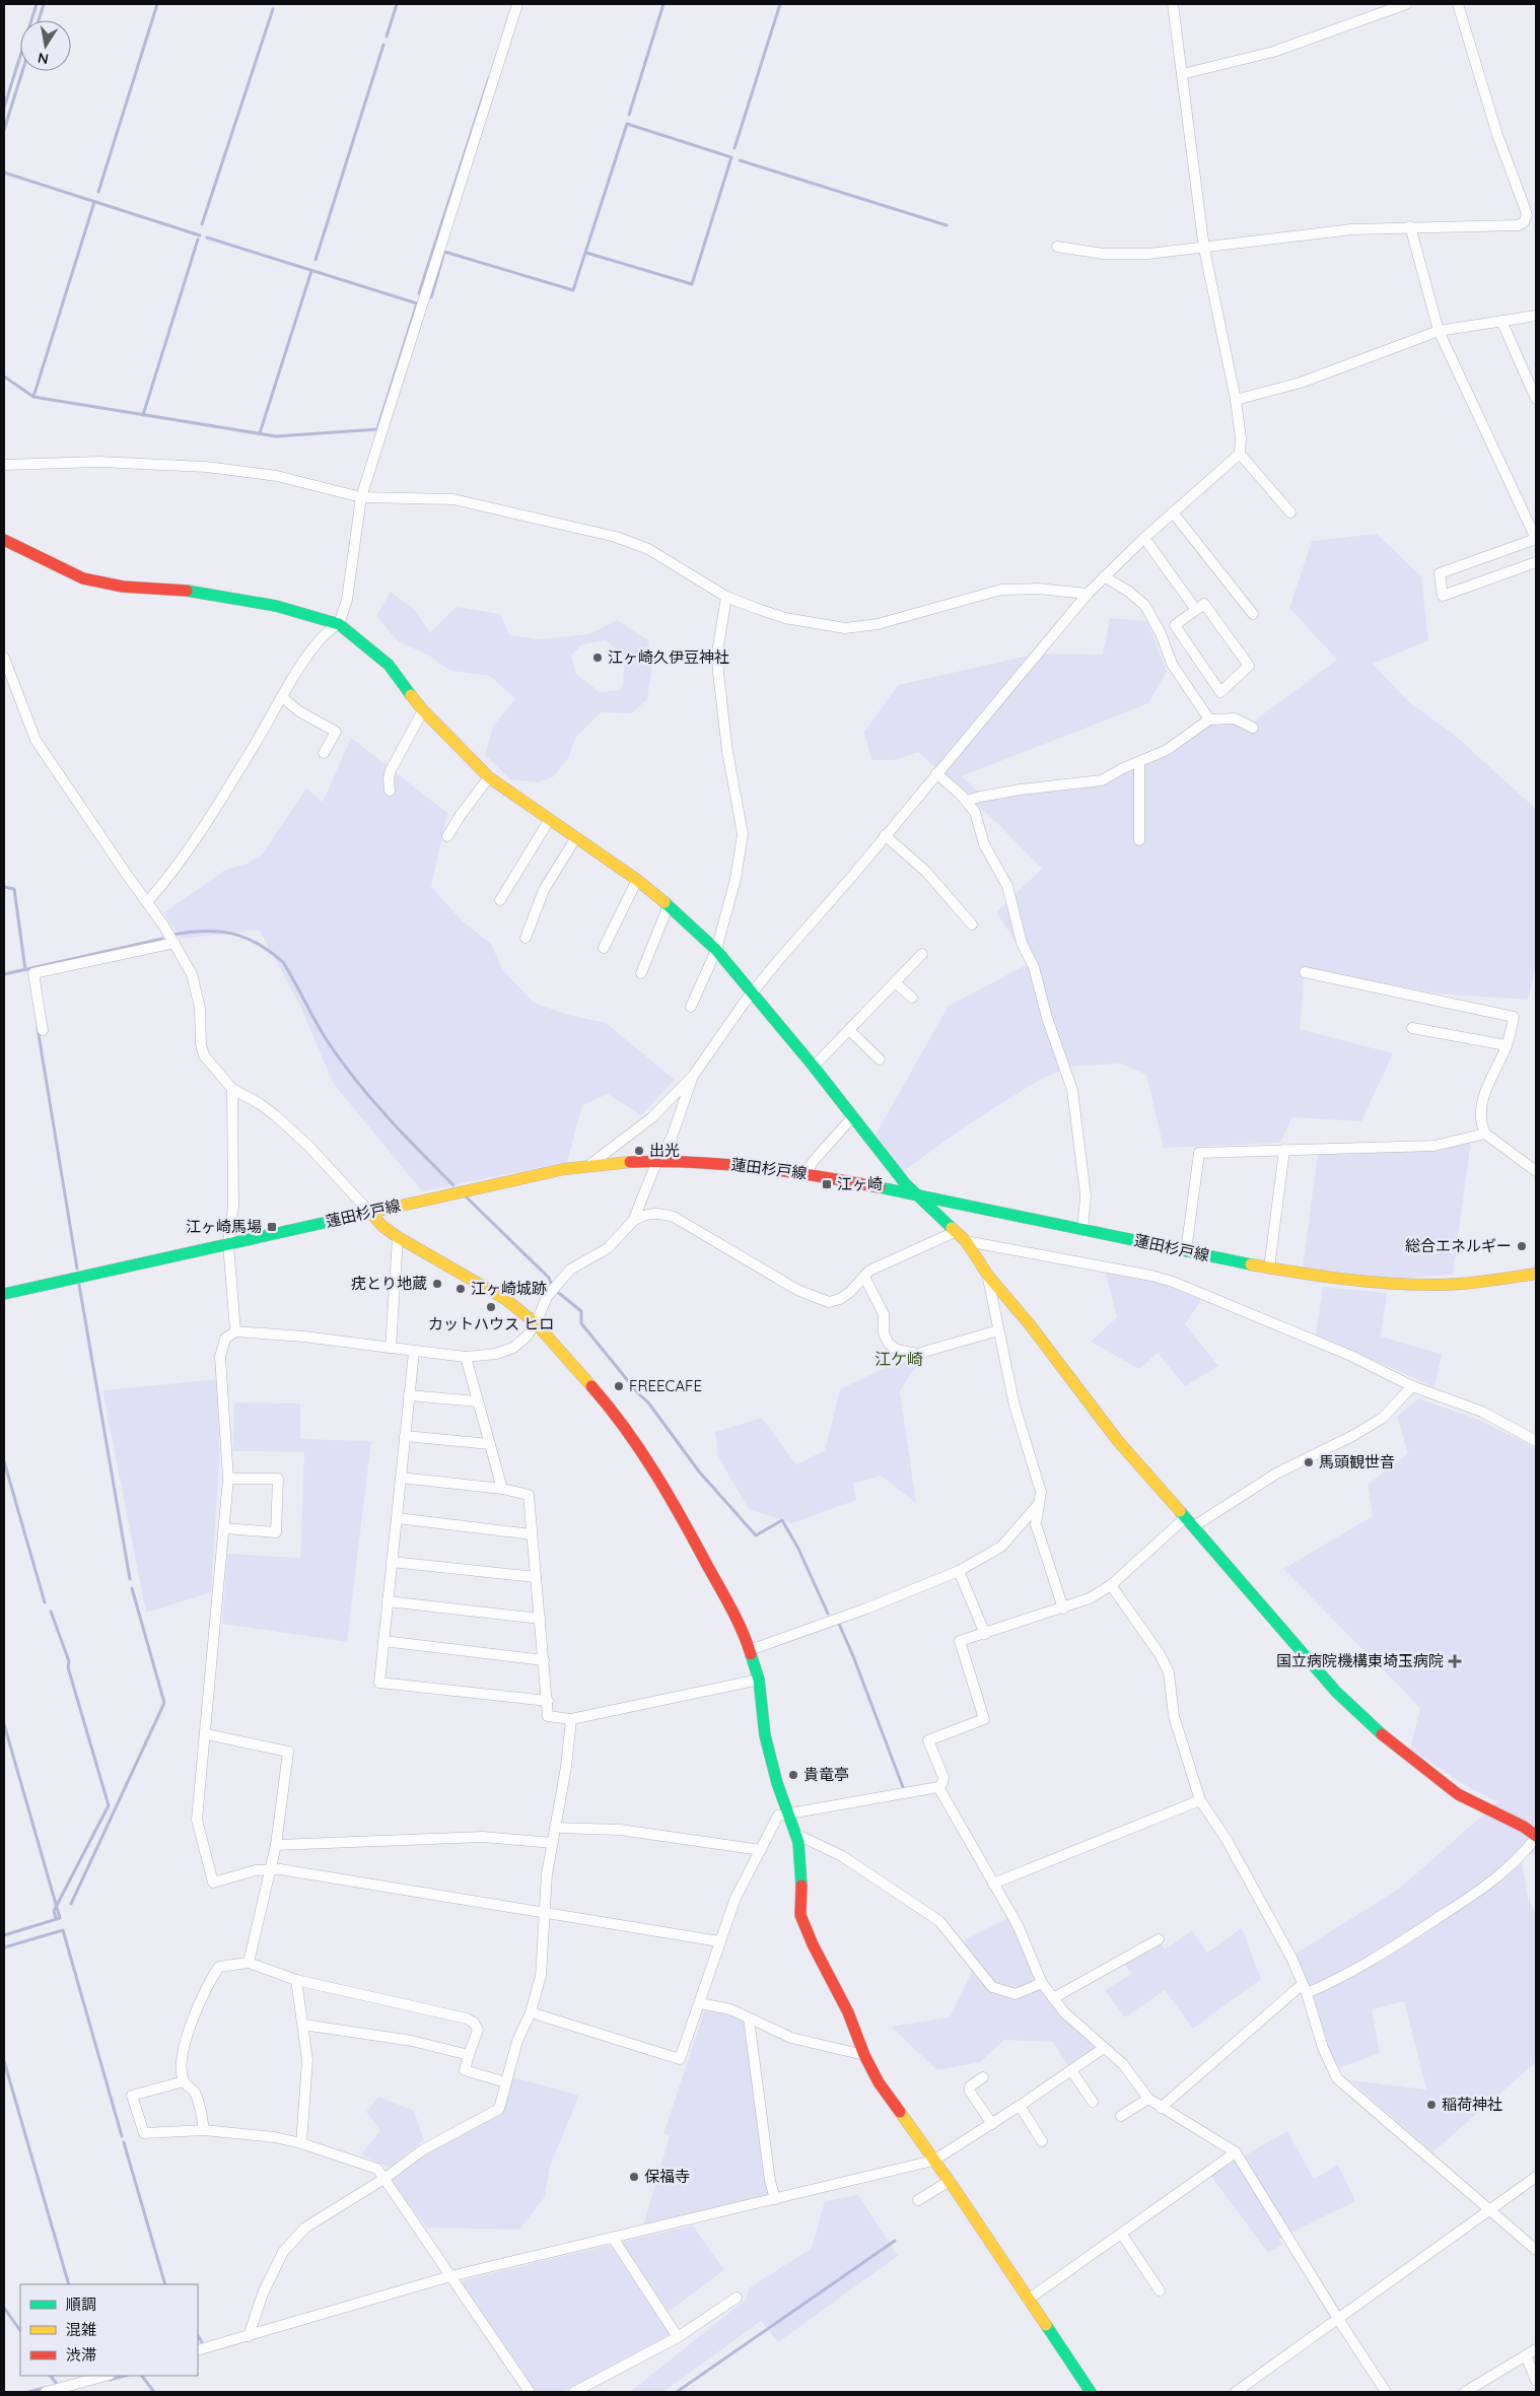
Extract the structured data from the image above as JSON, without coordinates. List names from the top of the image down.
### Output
{
  "streets": {
    "street": ["蓮田杉戸線"]
  },
  "districts": ["江ケ崎"],
  "places": {
    "other": [
      "江ヶ崎久伊豆神社",
      "出光",
      "総合エネルギー",
      "疣とり地蔵",
      "江ヶ崎城跡",
      "カットハウス ヒロ",
      "FREECAFE",
      "馬頭観世音",
      "貴竜亭",
      "稲荷神社",
      "保福寺"
    ],
    "transit": ["江ヶ崎", "江ヶ崎馬場"],
    "health": ["国立病院機構東埼玉病院"]
  },
  "legend": ["順調", "混雑", "渋滞"],
  "north": "bottom"
}
